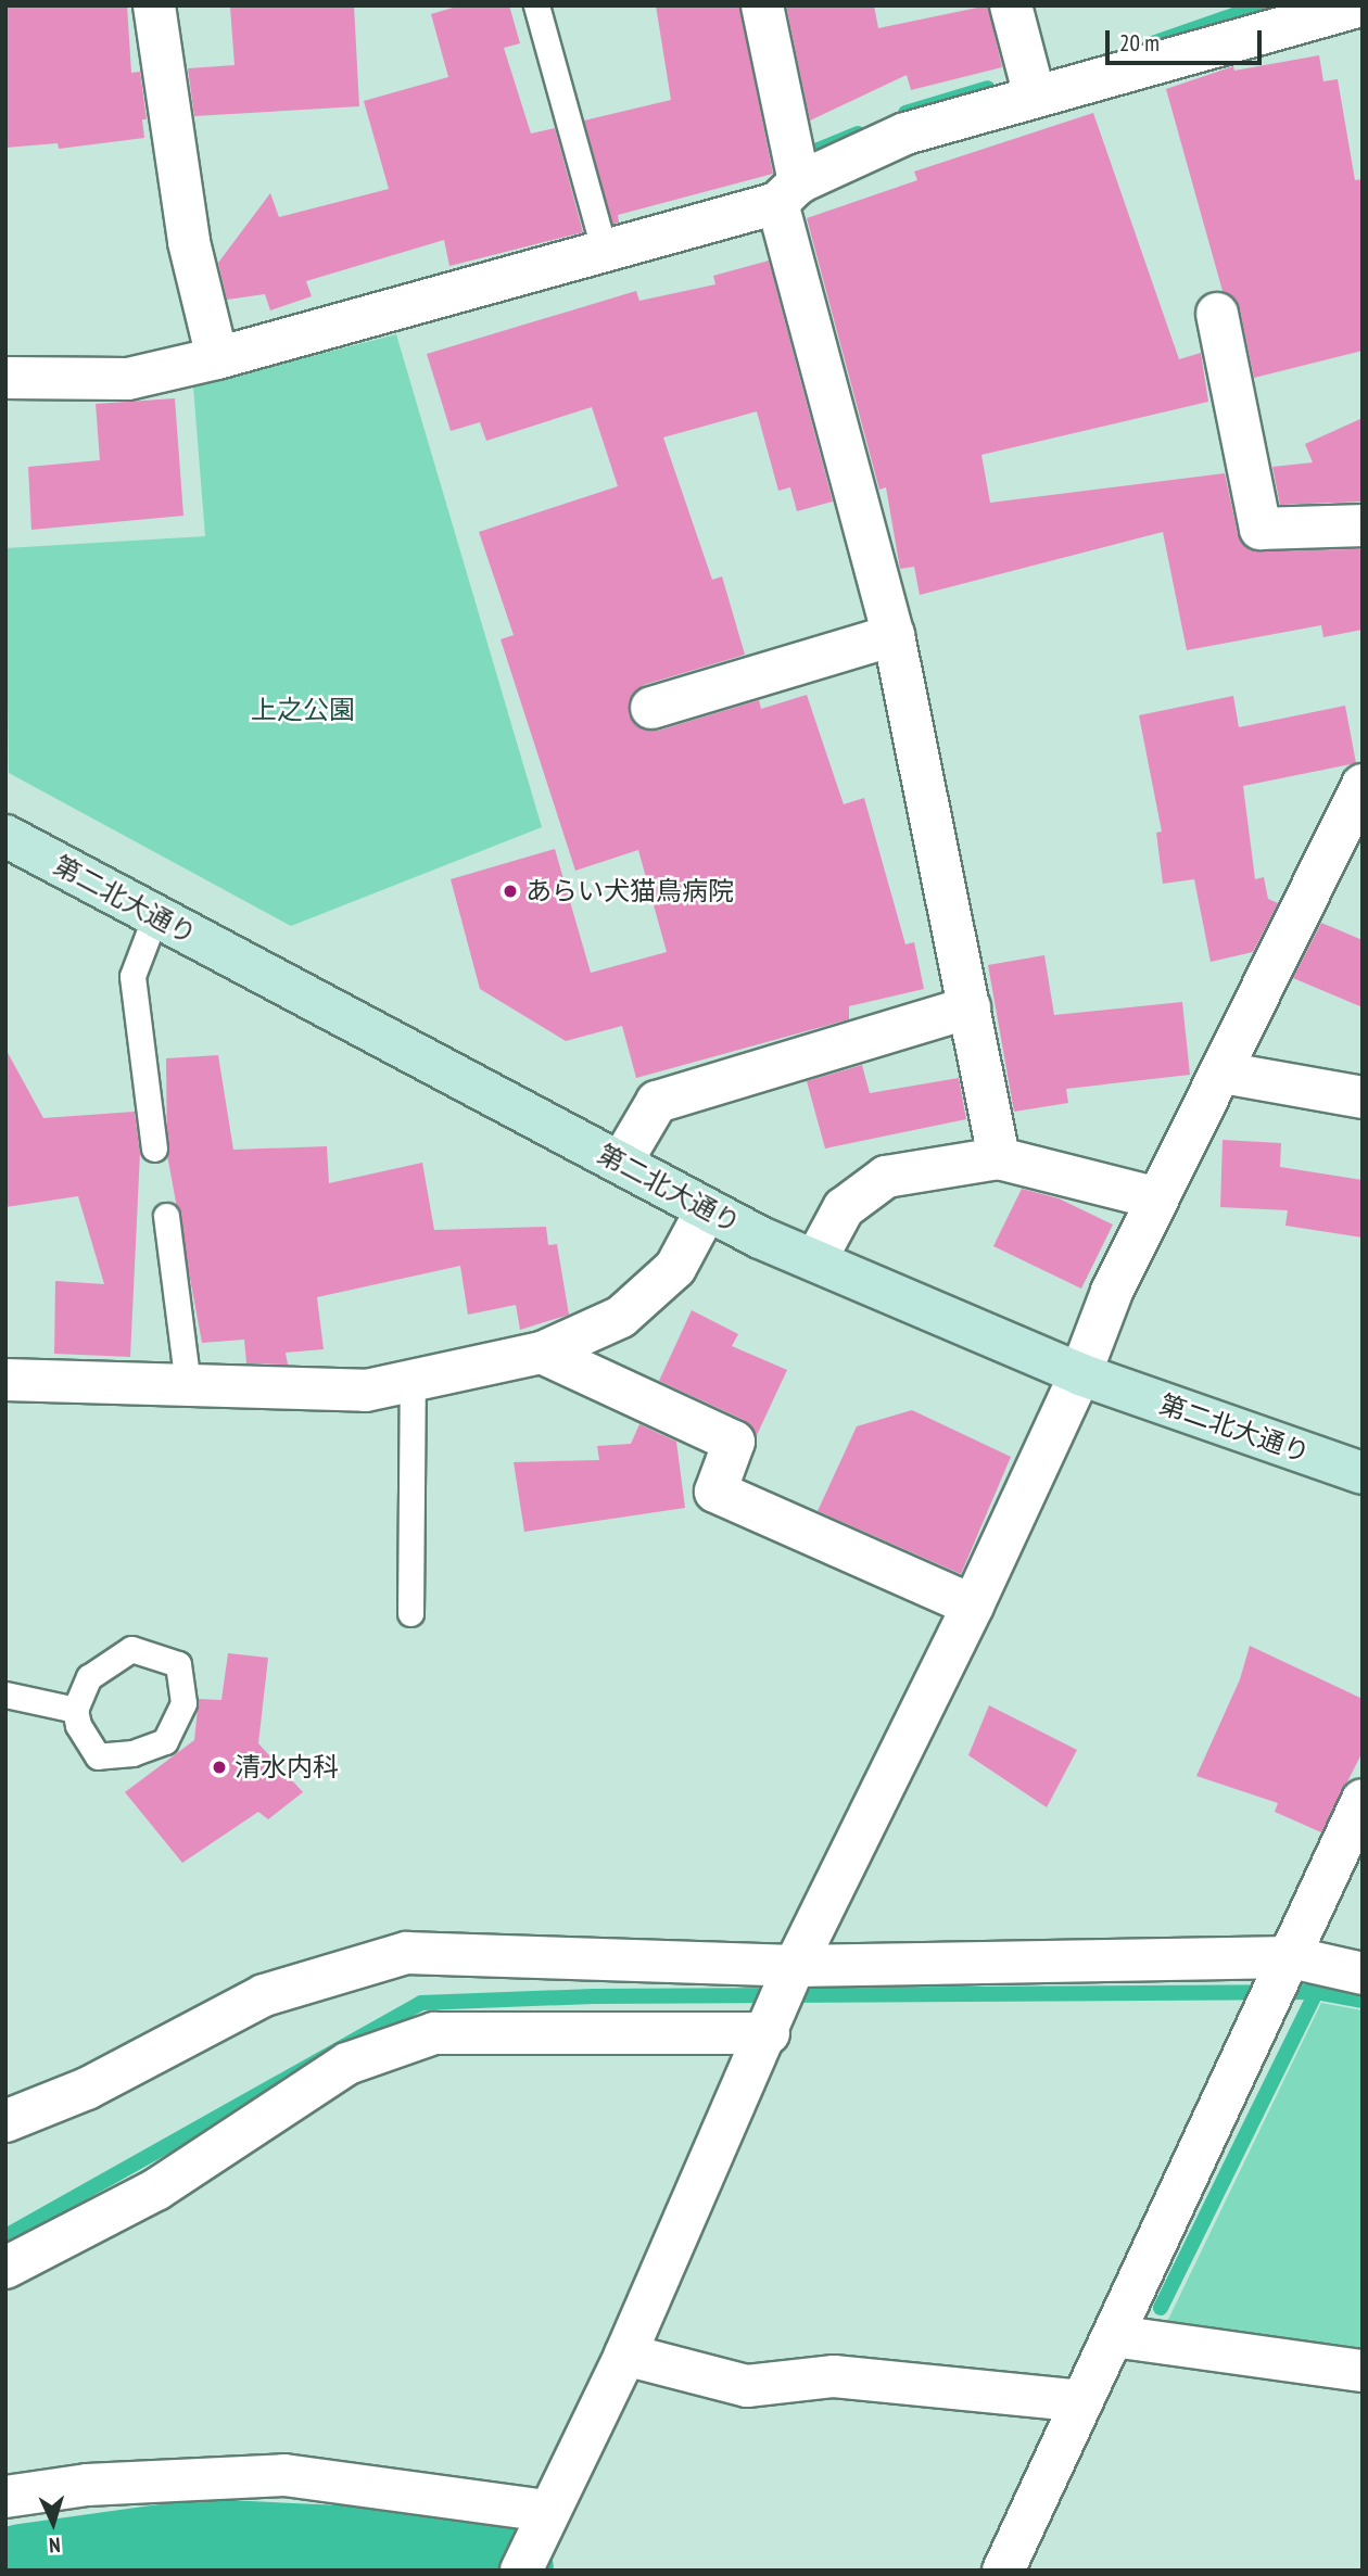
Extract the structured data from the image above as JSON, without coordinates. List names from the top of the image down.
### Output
{
  "streets": {
    "street": ["第二北大通り"]
  },
  "parks": ["上之公園"],
  "places": ["あらい犬猫鳥病院", "清水内科"],
  "scale_bar": "20 m",
  "north": "bottom"
}
